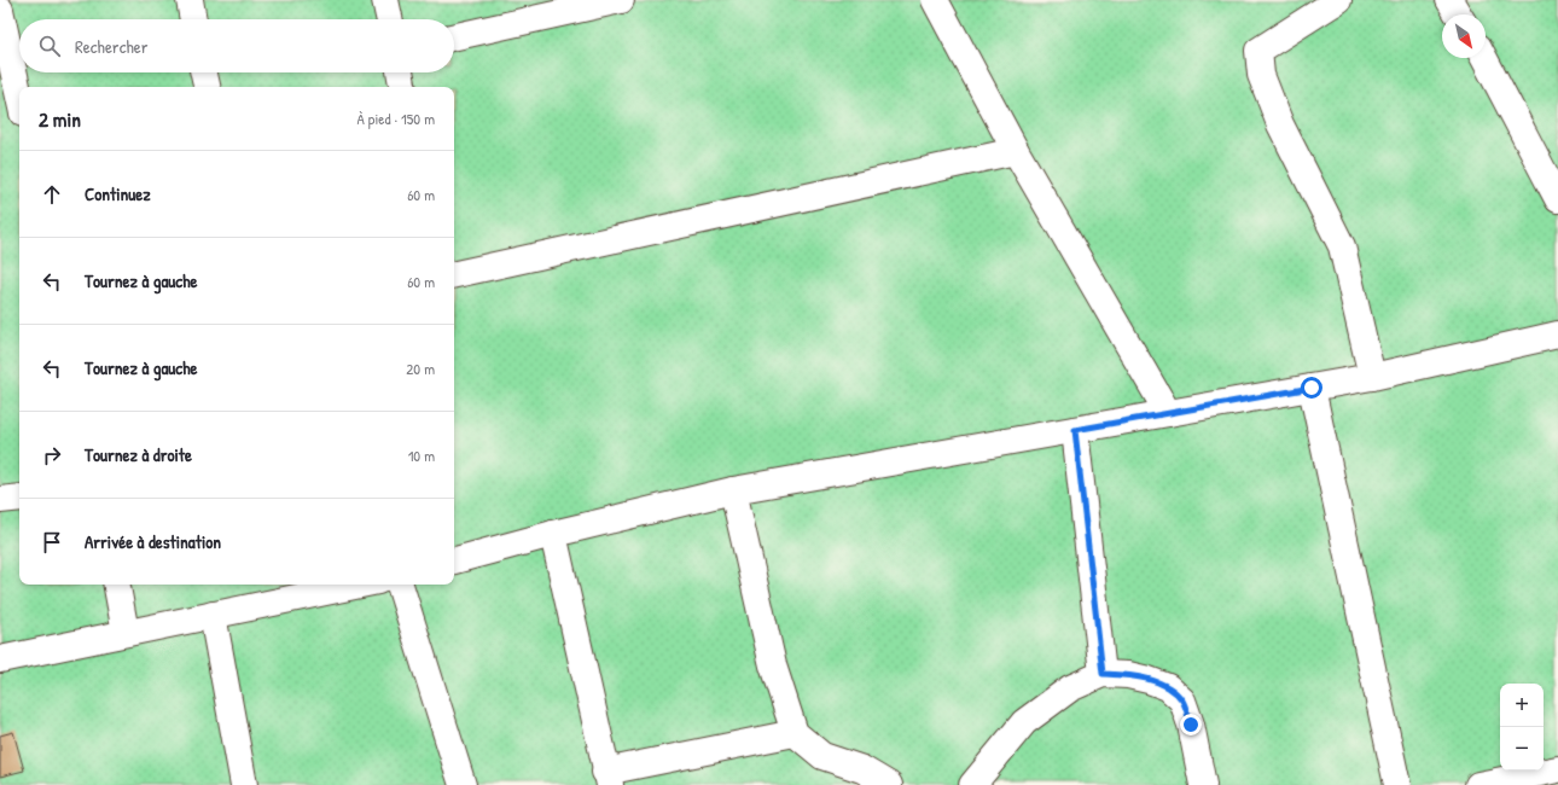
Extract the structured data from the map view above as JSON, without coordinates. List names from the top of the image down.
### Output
{
  "north": "bottom right",
  "page": {
    "search": "Rechercher",
    "heading": ["2 min", "À pied · 150 m"],
    "list": [
      ["Continuez", "60 m"],
      ["Tournez à gauche", "60 m"],
      ["Tournez à gauche", "20 m"],
      ["Tournez à droite", "10 m"],
      "Arrivée à destination"
    ],
    "map_buttons": ["+", "−"]
  }
}
